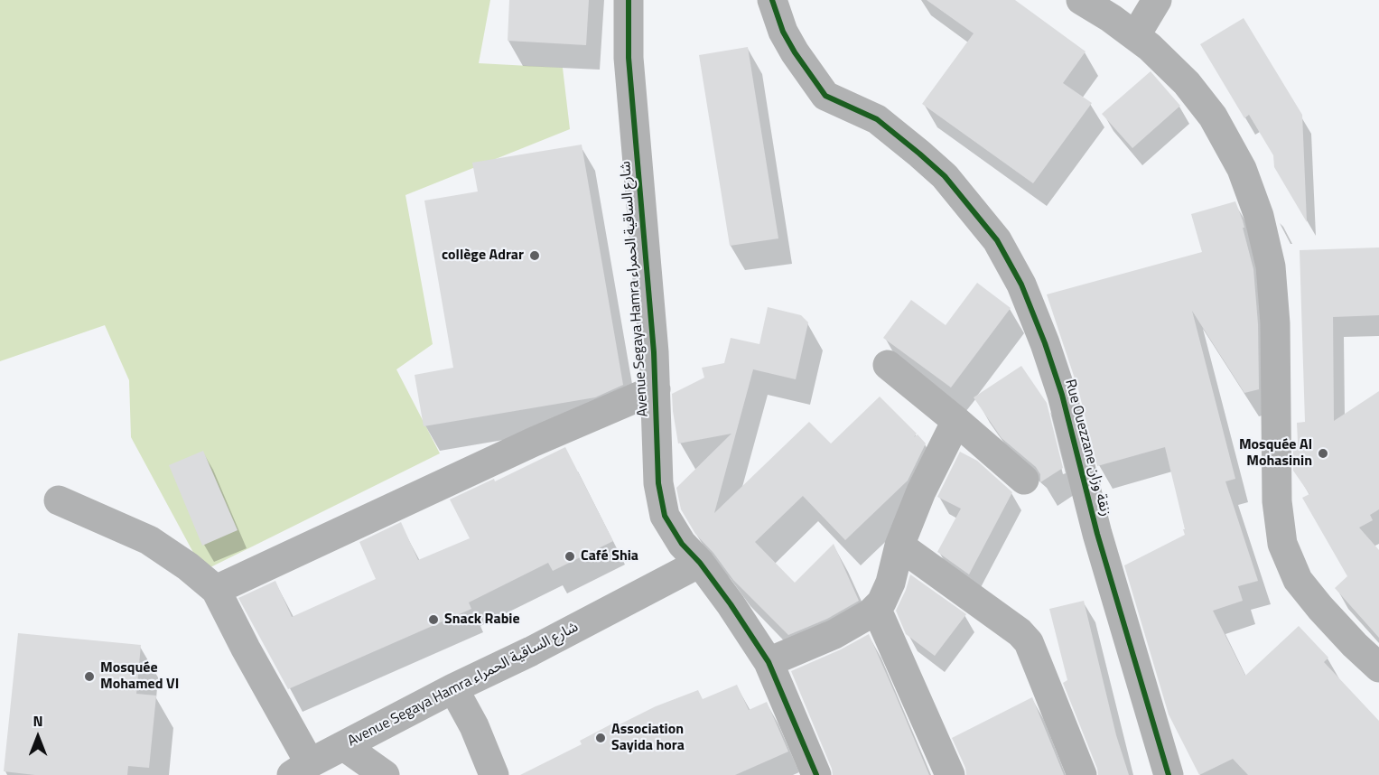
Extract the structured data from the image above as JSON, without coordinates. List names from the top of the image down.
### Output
{
  "streets": {
    "street": ["Avenue Segaya Hamra شارع الساقية الحمراء", "Rue Ouezzane زنقة وزان"]
  },
  "places": [
    "collège Adrar",
    "Mosquée Al Mohasinin",
    "Café Shia",
    "Snack Rabie",
    "Mosquée Mohamed VI",
    "Association Sayida hora"
  ],
  "north": "top"
}
